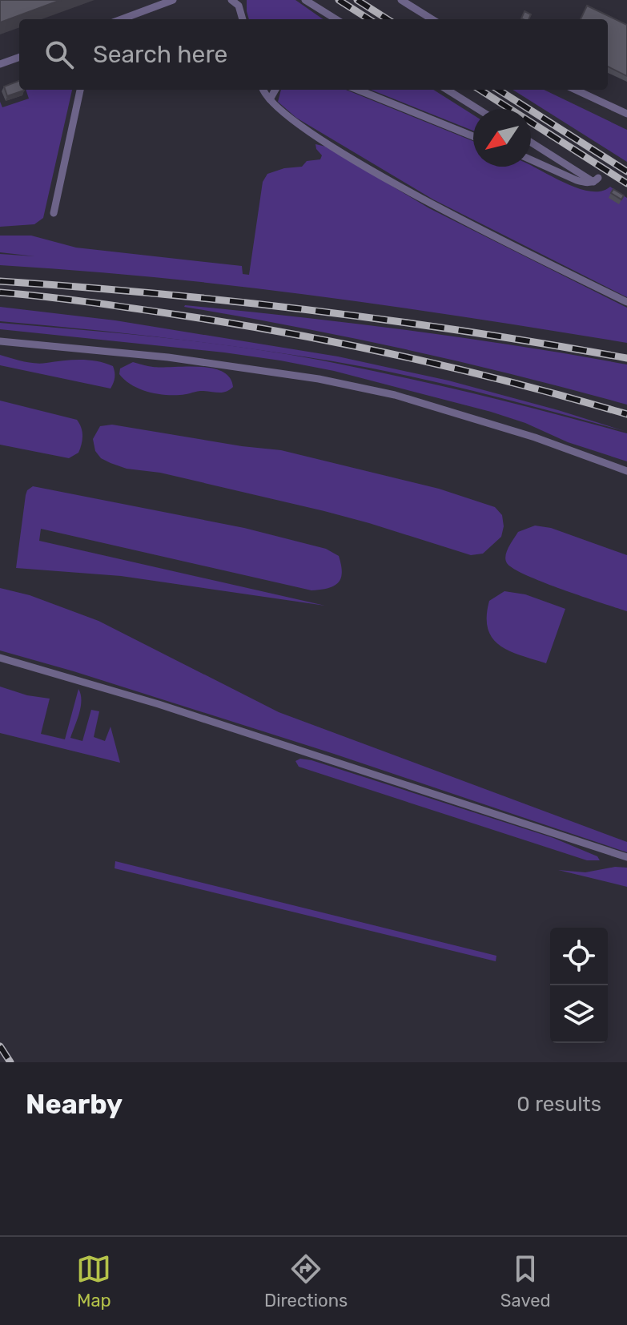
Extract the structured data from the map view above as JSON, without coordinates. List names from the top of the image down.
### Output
{
  "north": "bottom left",
  "page": {
    "search": "Search here",
    "heading": ["Nearby", "0 results"],
    "nav": ["Map", "Directions", "Saved"]
  }
}
